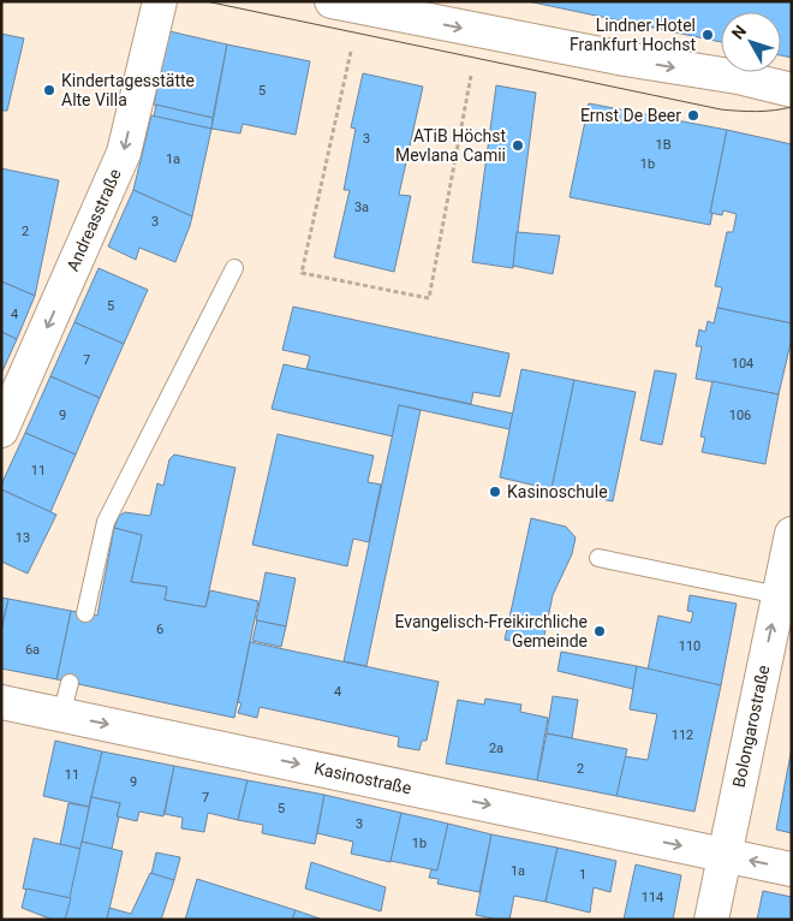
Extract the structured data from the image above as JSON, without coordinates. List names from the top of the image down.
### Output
{
  "streets": {
    "street": ["Andreasstraße", "Bolongarostraße", "Kasinostraße"]
  },
  "crossings": [
    ["Bolongarostraße", "Kasinostraße"]
  ],
  "one_way": ["Andreasstraße", "Bolongarostraße", "Kasinostraße"],
  "places": [
    "Lindner Hotel Frankfurt Hochst",
    "Kindertagesstätte Alte Villa",
    "Ernst De Beer",
    "ATiB Höchst Mevlana Camii",
    "Kasinoschule",
    "Evangelisch-Freikirchliche Gemeinde"
  ],
  "house_numbers": [
    "5",
    "3",
    "1B",
    "1a",
    "1b",
    "3a",
    "3",
    "2",
    "5",
    "4",
    "7",
    "104",
    "9",
    "106",
    "11",
    "13",
    "6",
    "110",
    "6a",
    "4",
    "112",
    "2a",
    "2",
    "11",
    "9",
    "7",
    "5",
    "3",
    "1b",
    "1a",
    "1",
    "114"
  ],
  "north": "top left"
}
